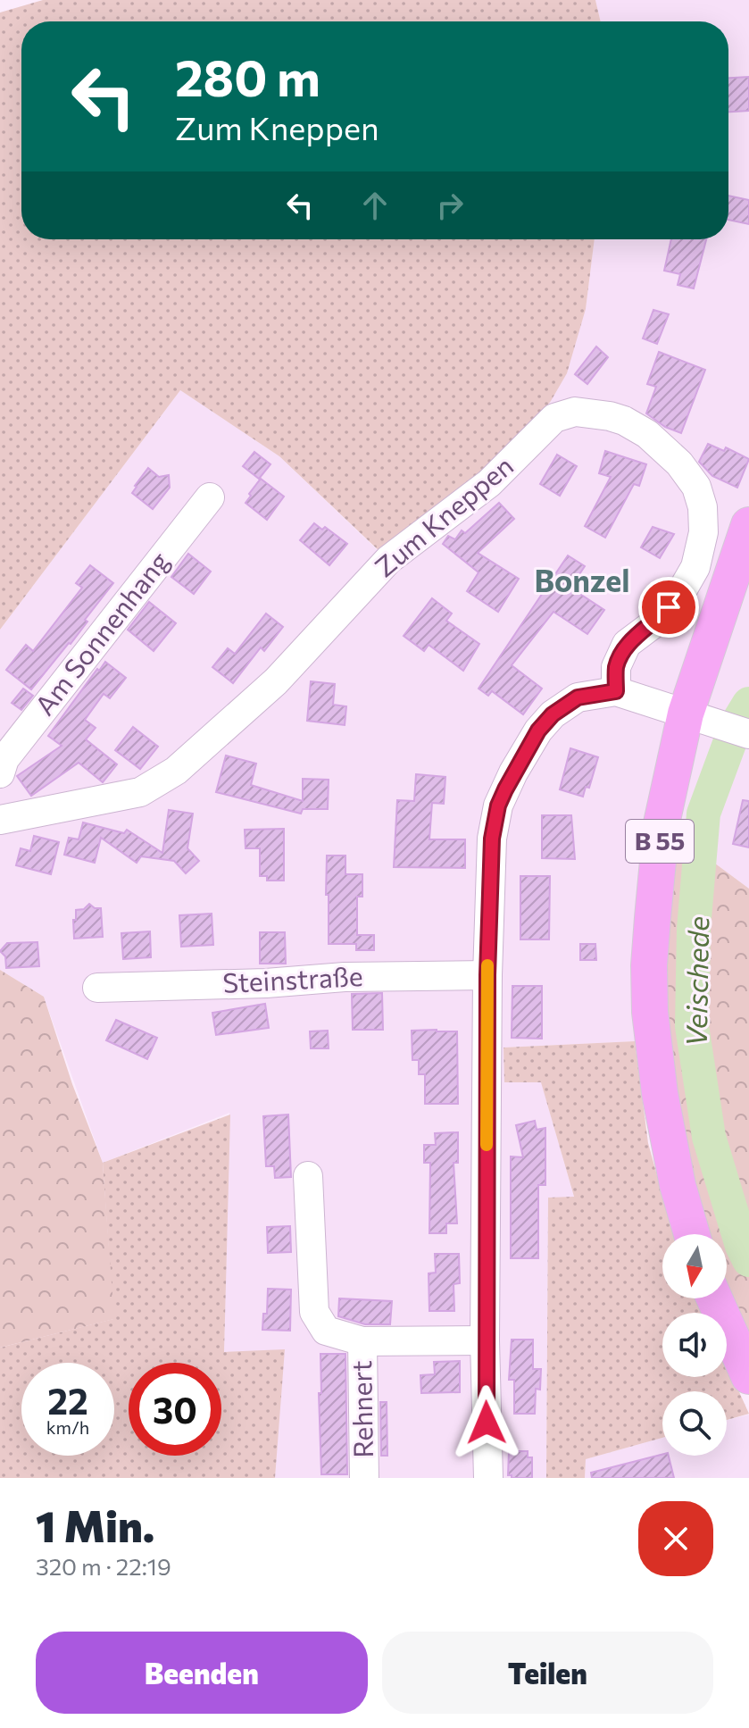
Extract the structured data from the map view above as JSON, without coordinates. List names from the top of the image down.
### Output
{
  "streets": {
    "main road": ["B 55"],
    "street": [
      "Zum Kneppen",
      "Am Sonnenhang",
      "Steinstraße",
      "Rehnert"
    ]
  },
  "districts": ["Bonzel"],
  "water": ["Veischede"],
  "north": "bottom",
  "page": {
    "turn": ["280 m", "Zum Kneppen"],
    "speed": "22 km/h",
    "limit": "30",
    "heading": ["1 Min.", "320 m · 22:19"],
    "buttons": ["Beenden", "Teilen"]
  }
}
